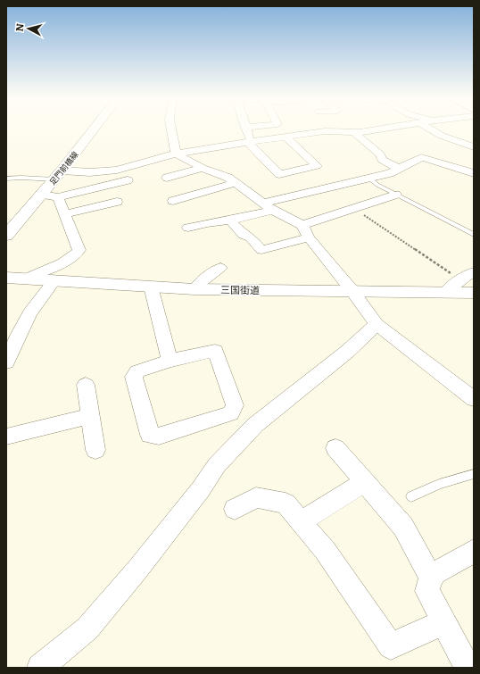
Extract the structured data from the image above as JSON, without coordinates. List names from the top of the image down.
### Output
{
  "streets": {
    "main road": ["足門前橋線", "三国街道"]
  },
  "north": "left"
}
